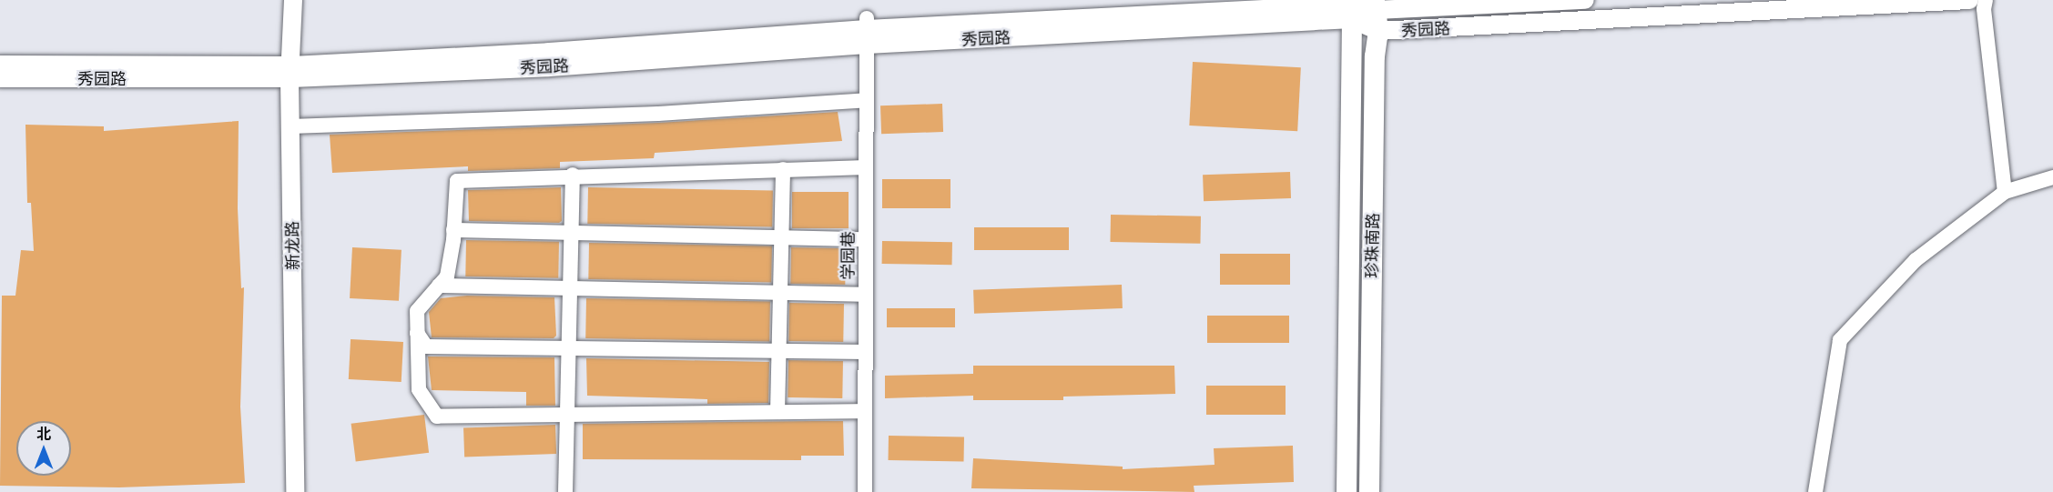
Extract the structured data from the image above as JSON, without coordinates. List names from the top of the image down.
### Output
{
  "streets": {
    "main road": ["珍珠南路"],
    "street": ["秀园路", "新龙路", "学园巷"]
  },
  "crossings": [
    ["秀园路", "新龙路"],
    ["秀园路", "珍珠南路"],
    ["秀园路", "学园巷"]
  ],
  "north": "top"
}
